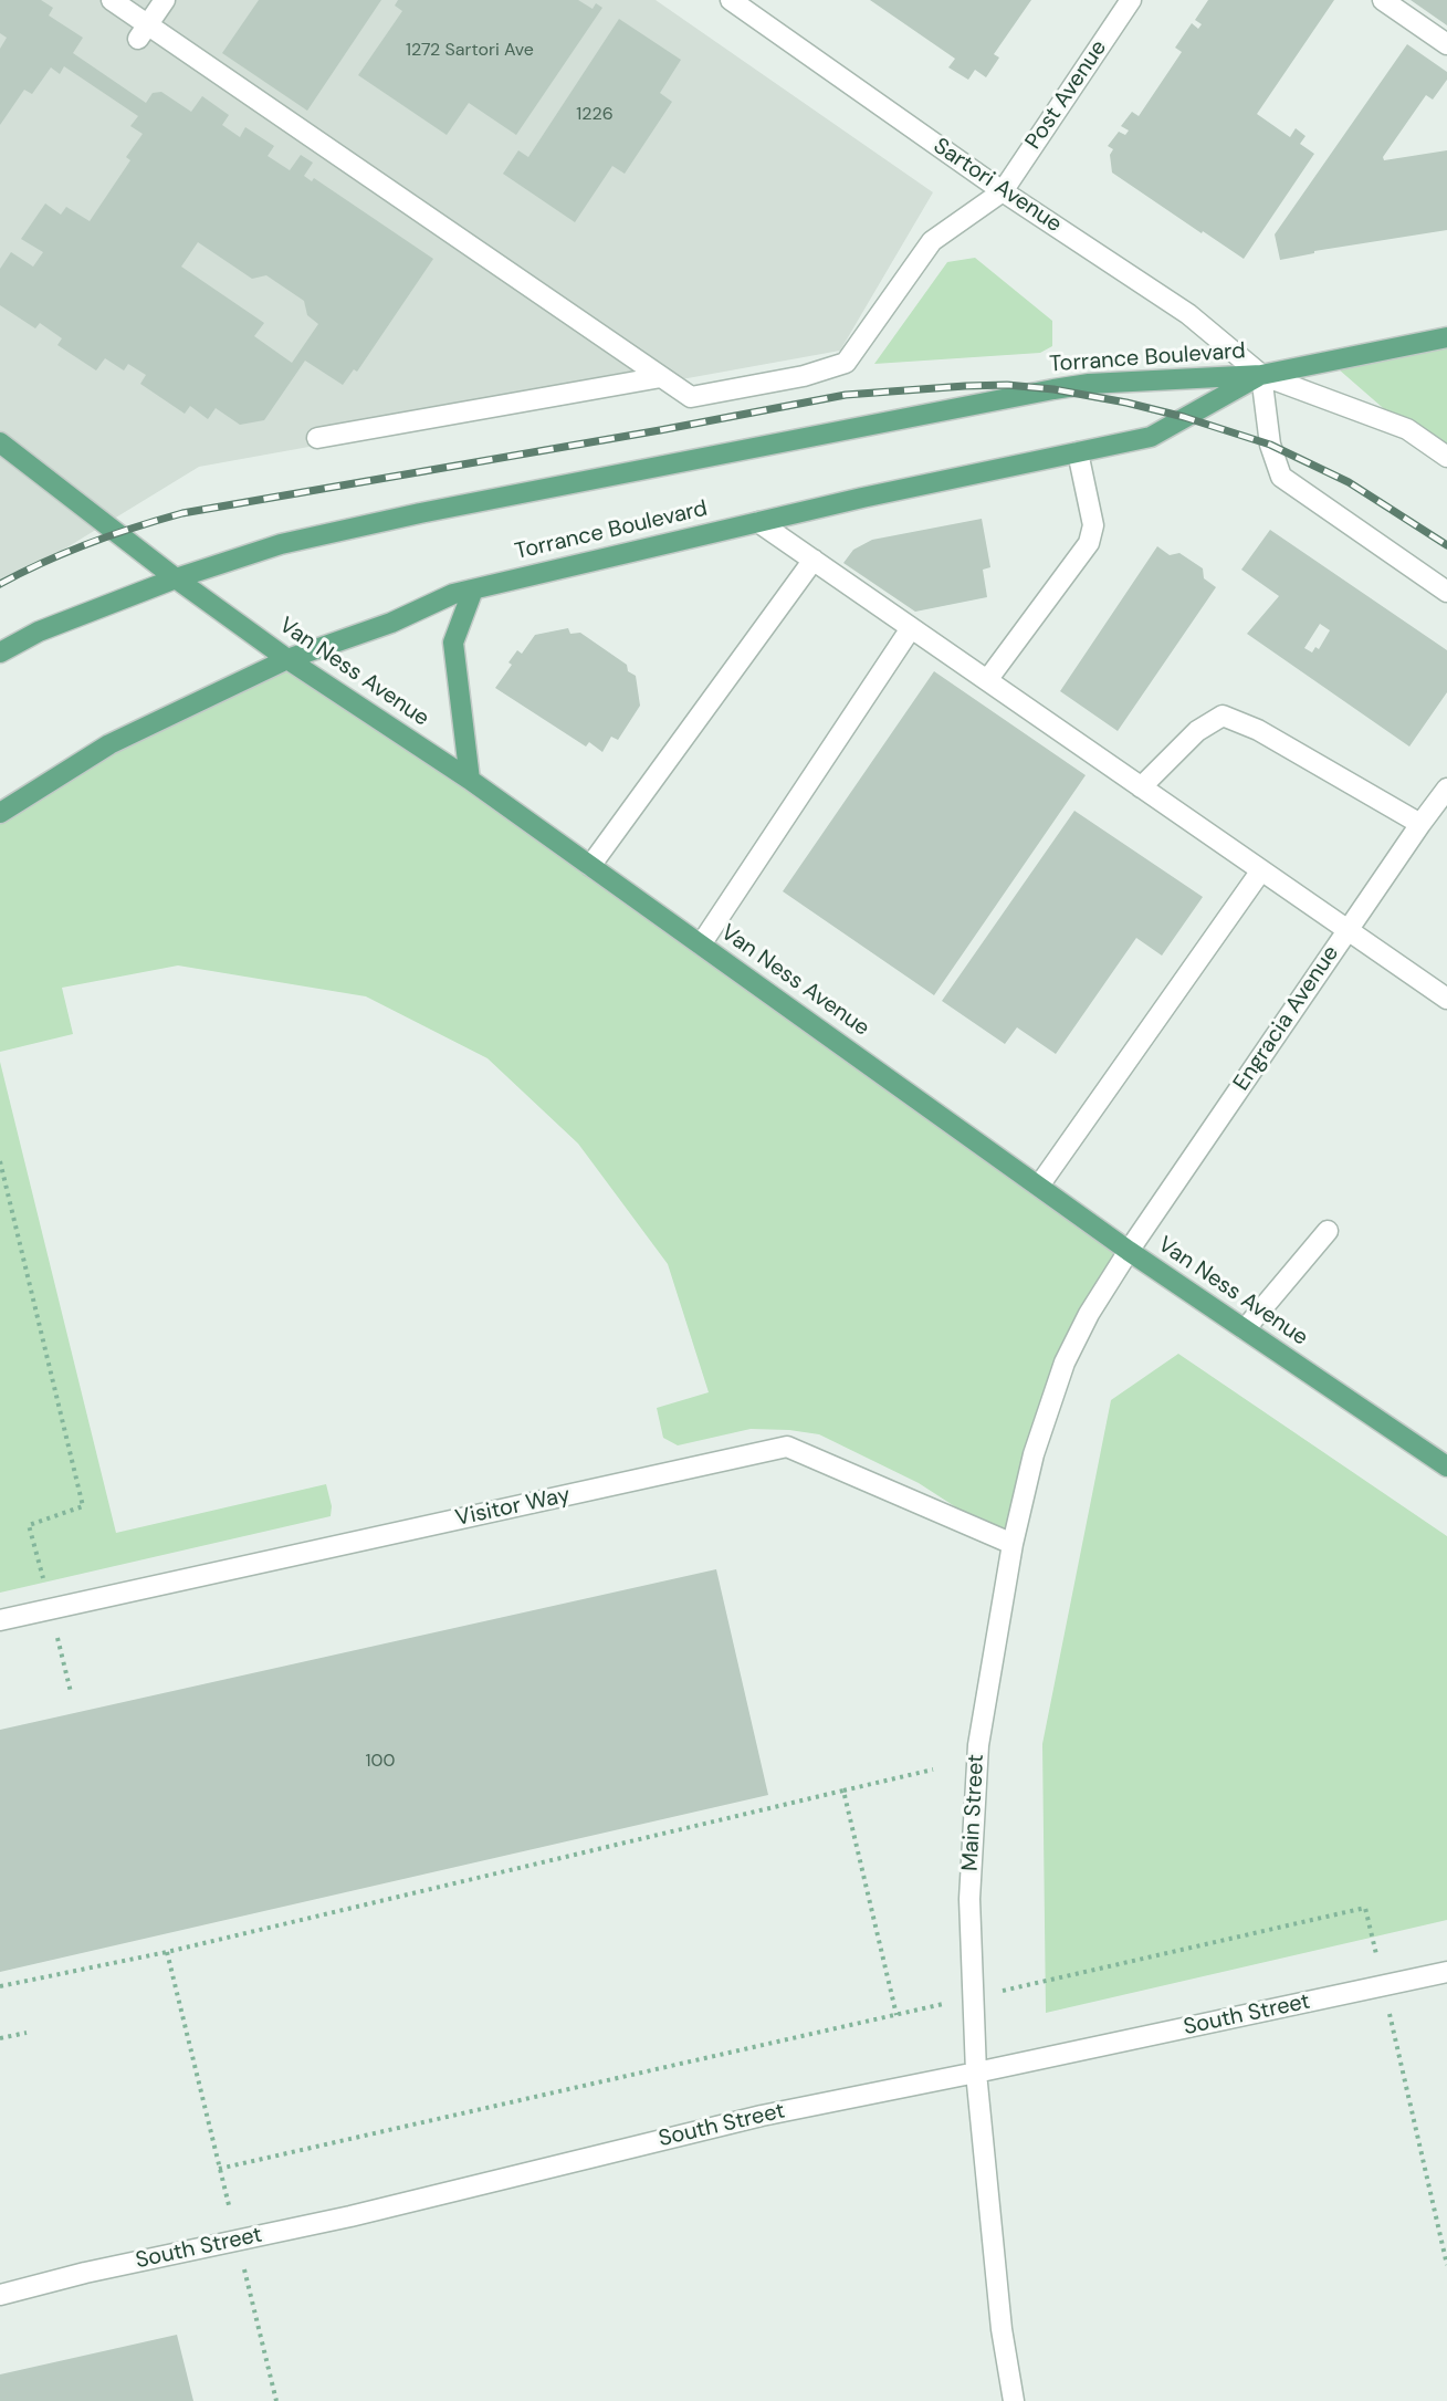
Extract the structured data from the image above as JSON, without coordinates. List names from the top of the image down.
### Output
{
  "streets": {
    "main road": ["Torrance Boulevard", "Van Ness Avenue"],
    "street": [
      "Post Avenue",
      "Sartori Avenue",
      "Engracia Avenue",
      "Visitor Way",
      "Main Street",
      "South Street"
    ]
  },
  "crossings": [
    ["Post Avenue", "Sartori Avenue"],
    ["Sartori Avenue", "Torrance Boulevard"],
    ["Torrance Boulevard", "Van Ness Avenue"],
    ["Van Ness Avenue", "Engracia Avenue"],
    ["Van Ness Avenue", "Main Street"],
    ["Engracia Avenue", "Main Street"],
    ["Visitor Way", "Main Street"],
    ["Main Street", "South Street"]
  ],
  "house_numbers": ["1272 Sartori Ave", "1226", "100"]
}
